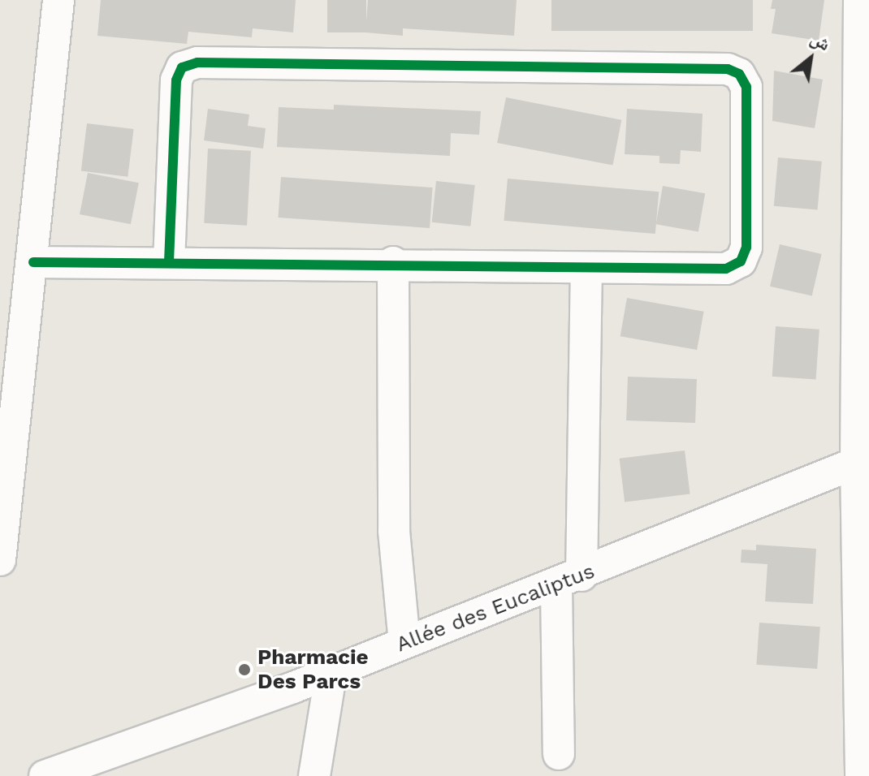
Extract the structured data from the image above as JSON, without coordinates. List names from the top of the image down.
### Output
{
  "streets": {
    "street": ["Allée des Eucaliptus"]
  },
  "places": ["Pharmacie Des Parcs"],
  "north": "top right"
}
